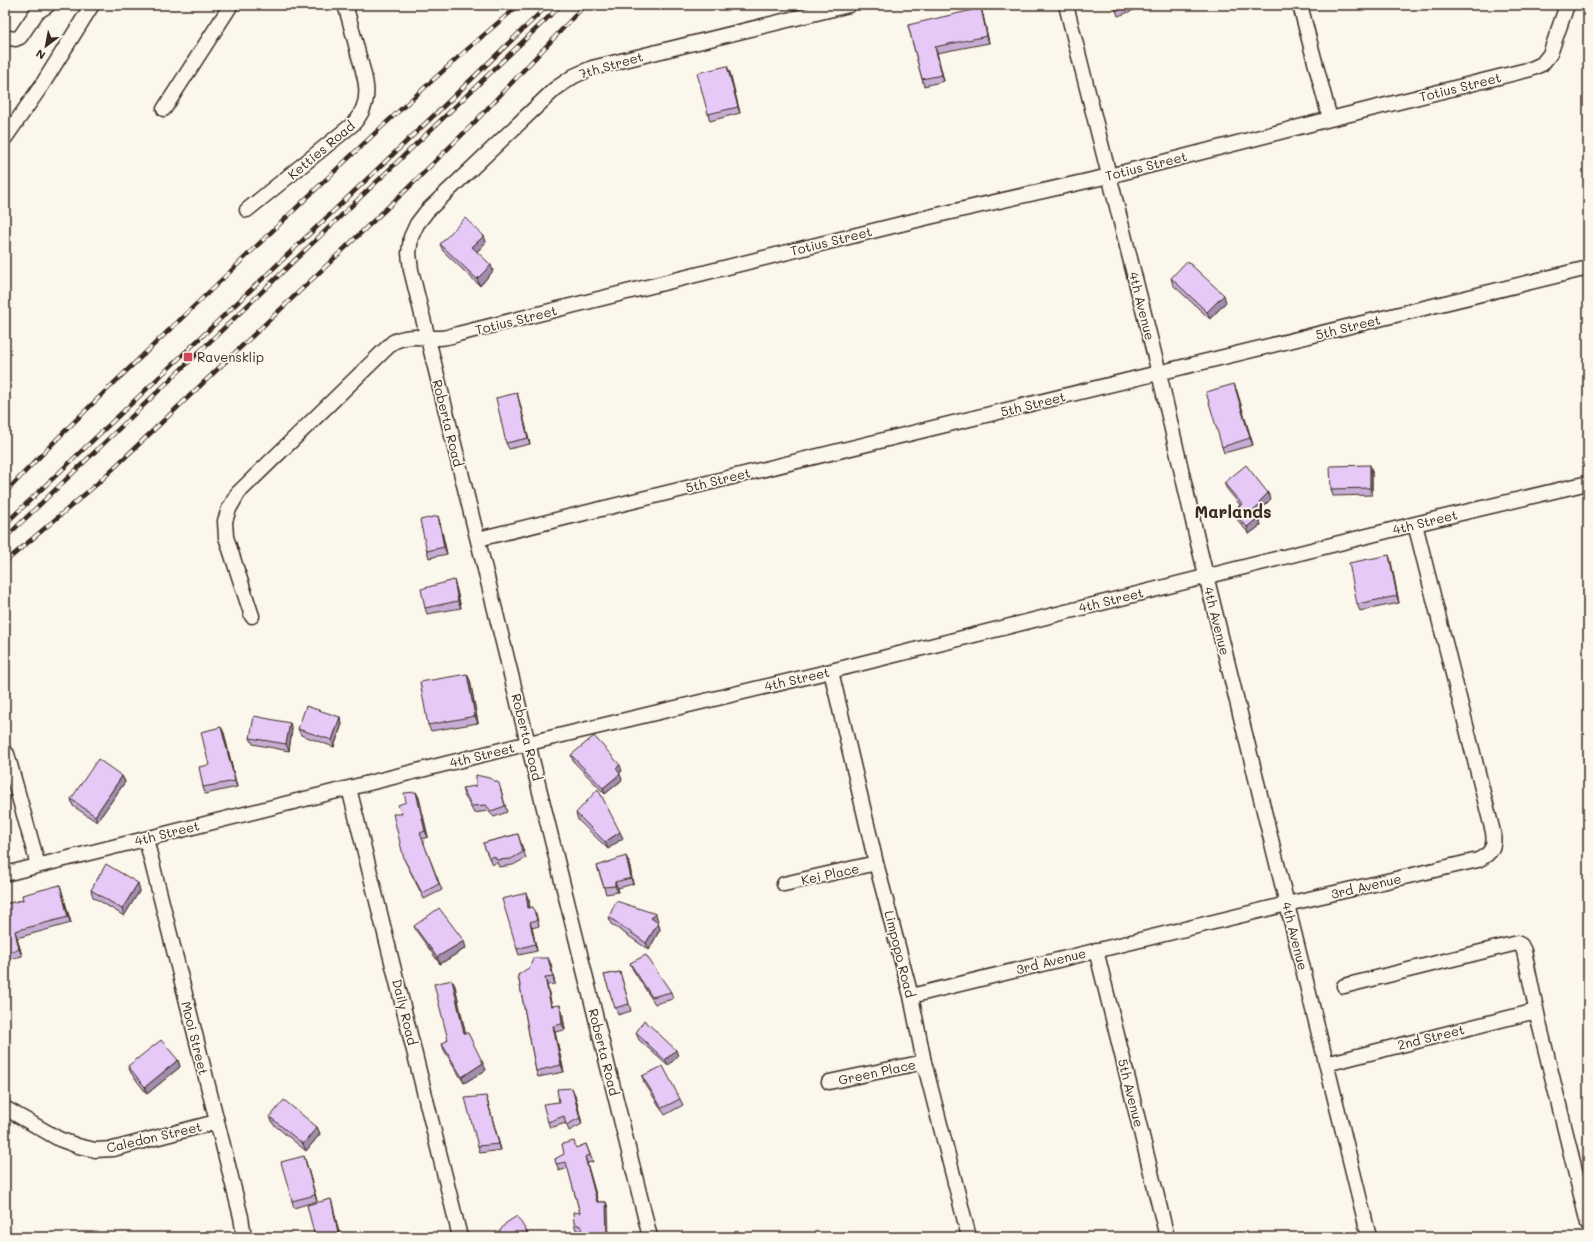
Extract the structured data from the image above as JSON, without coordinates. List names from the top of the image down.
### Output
{
  "streets": {
    "street": [
      "7th Street",
      "Totius Street",
      "Ketties Road",
      "4th Avenue",
      "5th Street",
      "Roberta Road",
      "4th Street",
      "Kei Place",
      "3rd Avenue",
      "Limpopo Road",
      "Daily Road",
      "2nd Street",
      "Mooi Street",
      "Green Place",
      "5th Avenue",
      "Caledon Street"
    ]
  },
  "crossings": [
    ["7th Street", "Roberta Road"],
    ["Totius Street", "4th Avenue"],
    ["Totius Street", "Roberta Road"],
    ["4th Avenue", "5th Street"],
    ["4th Avenue", "4th Street"],
    ["4th Avenue", "3rd Avenue"],
    ["4th Avenue", "2nd Street"],
    ["5th Street", "Roberta Road"],
    ["Roberta Road", "4th Street"],
    ["4th Street", "3rd Avenue"],
    ["4th Street", "Limpopo Road"],
    ["4th Street", "Daily Road"],
    ["4th Street", "Mooi Street"],
    ["Kei Place", "Limpopo Road"],
    ["3rd Avenue", "Limpopo Road"],
    ["3rd Avenue", "5th Avenue"],
    ["Limpopo Road", "Green Place"],
    ["Mooi Street", "Caledon Street"]
  ],
  "districts": ["Marlands"],
  "places": {
    "transit": ["Ravensklip"]
  },
  "north": "bottom left"
}
